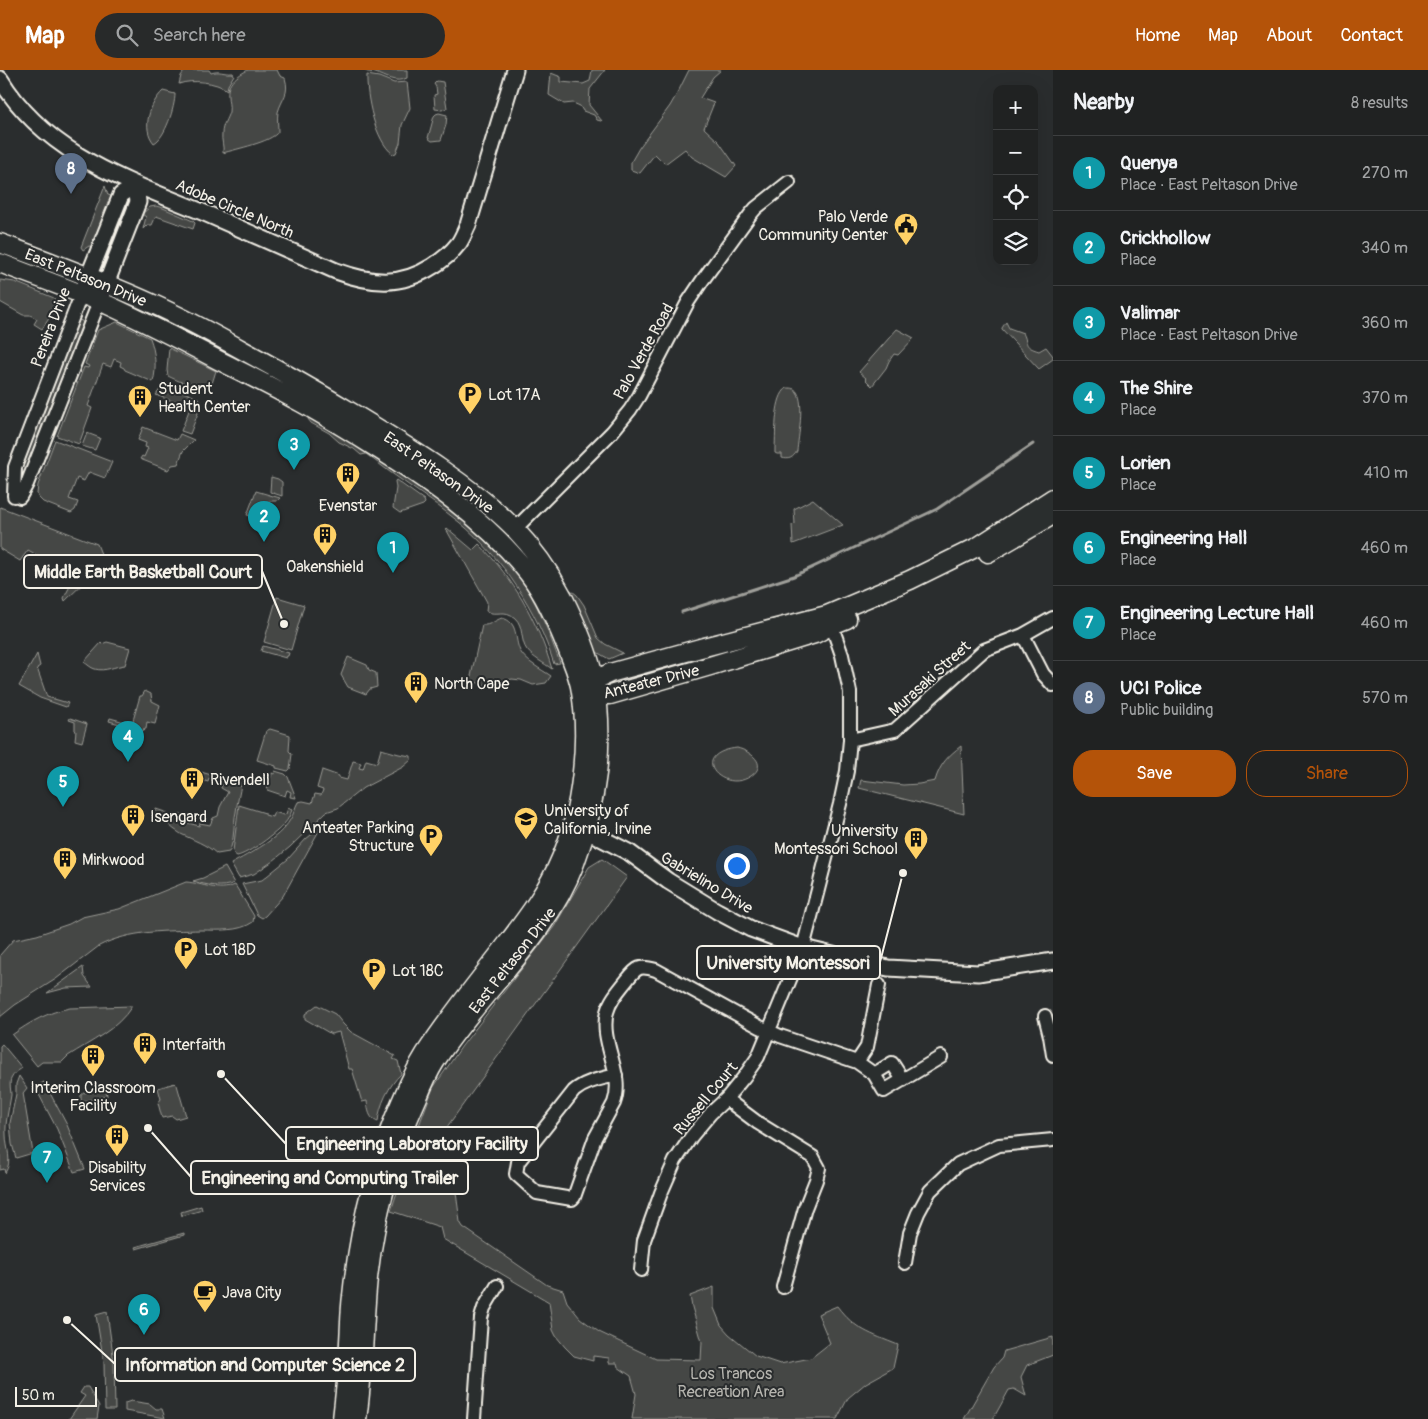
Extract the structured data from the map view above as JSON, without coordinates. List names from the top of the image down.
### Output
{
  "streets": {
    "main road": ["East Peltason Drive", "Anteater Drive"],
    "street": [
      "Adobe Circle North",
      "Pereira Drive",
      "Palo Verde Road",
      "Murasaki Street",
      "Gabrielino Drive",
      "Russell Court"
    ]
  },
  "crossings": [
    ["Adobe Circle North", "Pereira Drive"],
    ["East Peltason Drive", "Pereira Drive"],
    ["East Peltason Drive", "Palo Verde Road"],
    ["East Peltason Drive", "Anteater Drive"],
    ["East Peltason Drive", "Gabrielino Drive"],
    ["Murasaki Street", "Russell Court"],
    ["Anteater Drive", "Russell Court"],
    ["Gabrielino Drive", "Russell Court"]
  ],
  "parks": ["Los Trancos Recreation Area"],
  "places": {
    "public building": ["Palo Verde Community Center"],
    "parking": [
      "Lot 17A",
      "Anteater Parking Structure",
      "Lot 18D",
      "Lot 18C"
    ],
    "building": [
      "Student Health Center",
      "Evenstar",
      "Oakenshield",
      "North Cape",
      "Rivendell",
      "Isengard",
      "University Montessori School",
      "Mirkwood",
      "Interfaith",
      "Interim Classroom Facility",
      "Disability Services"
    ],
    "other": [
      "Middle Earth Basketball Court",
      "University Montessori",
      "Engineering Laboratory Facility",
      "Engineering and Computing Trailer",
      "Information and Computer Science 2"
    ],
    "school or university": ["University of California, Irvine"],
    "cafe": ["Java City"]
  },
  "scale_bar": "50 m",
  "page": {
    "header": "Map",
    "search": "Search here",
    "nav": [
      "Home",
      "Map",
      "About",
      "Contact"
    ],
    "heading": ["Nearby", "8 results"],
    "map_buttons": ["+", "−"],
    "list": [
      {
        "mark": "1",
        "name": "Quenya",
        "note": "Place · East Peltason Drive",
        "value": "270 m"
      },
      {
        "mark": "2",
        "name": "Crickhollow",
        "note": "Place",
        "value": "340 m"
      },
      {
        "mark": "3",
        "name": "Valimar",
        "note": "Place · East Peltason Drive",
        "value": "360 m"
      },
      {
        "mark": "4",
        "name": "The Shire",
        "note": "Place",
        "value": "370 m"
      },
      {
        "mark": "5",
        "name": "Lorien",
        "note": "Place",
        "value": "410 m"
      },
      {
        "mark": "6",
        "name": "Engineering Hall",
        "note": "Place",
        "value": "460 m"
      },
      {
        "mark": "7",
        "name": "Engineering Lecture Hall",
        "note": "Place",
        "value": "460 m"
      },
      {
        "mark": "8",
        "name": "UCI Police",
        "note": "Public building",
        "value": "570 m"
      }
    ],
    "pins": [
      "8",
      "3",
      "2",
      "1",
      "4",
      "5",
      "7",
      "6"
    ],
    "buttons": ["Save", "Share"],
    "scale": "50 m"
  }
}
